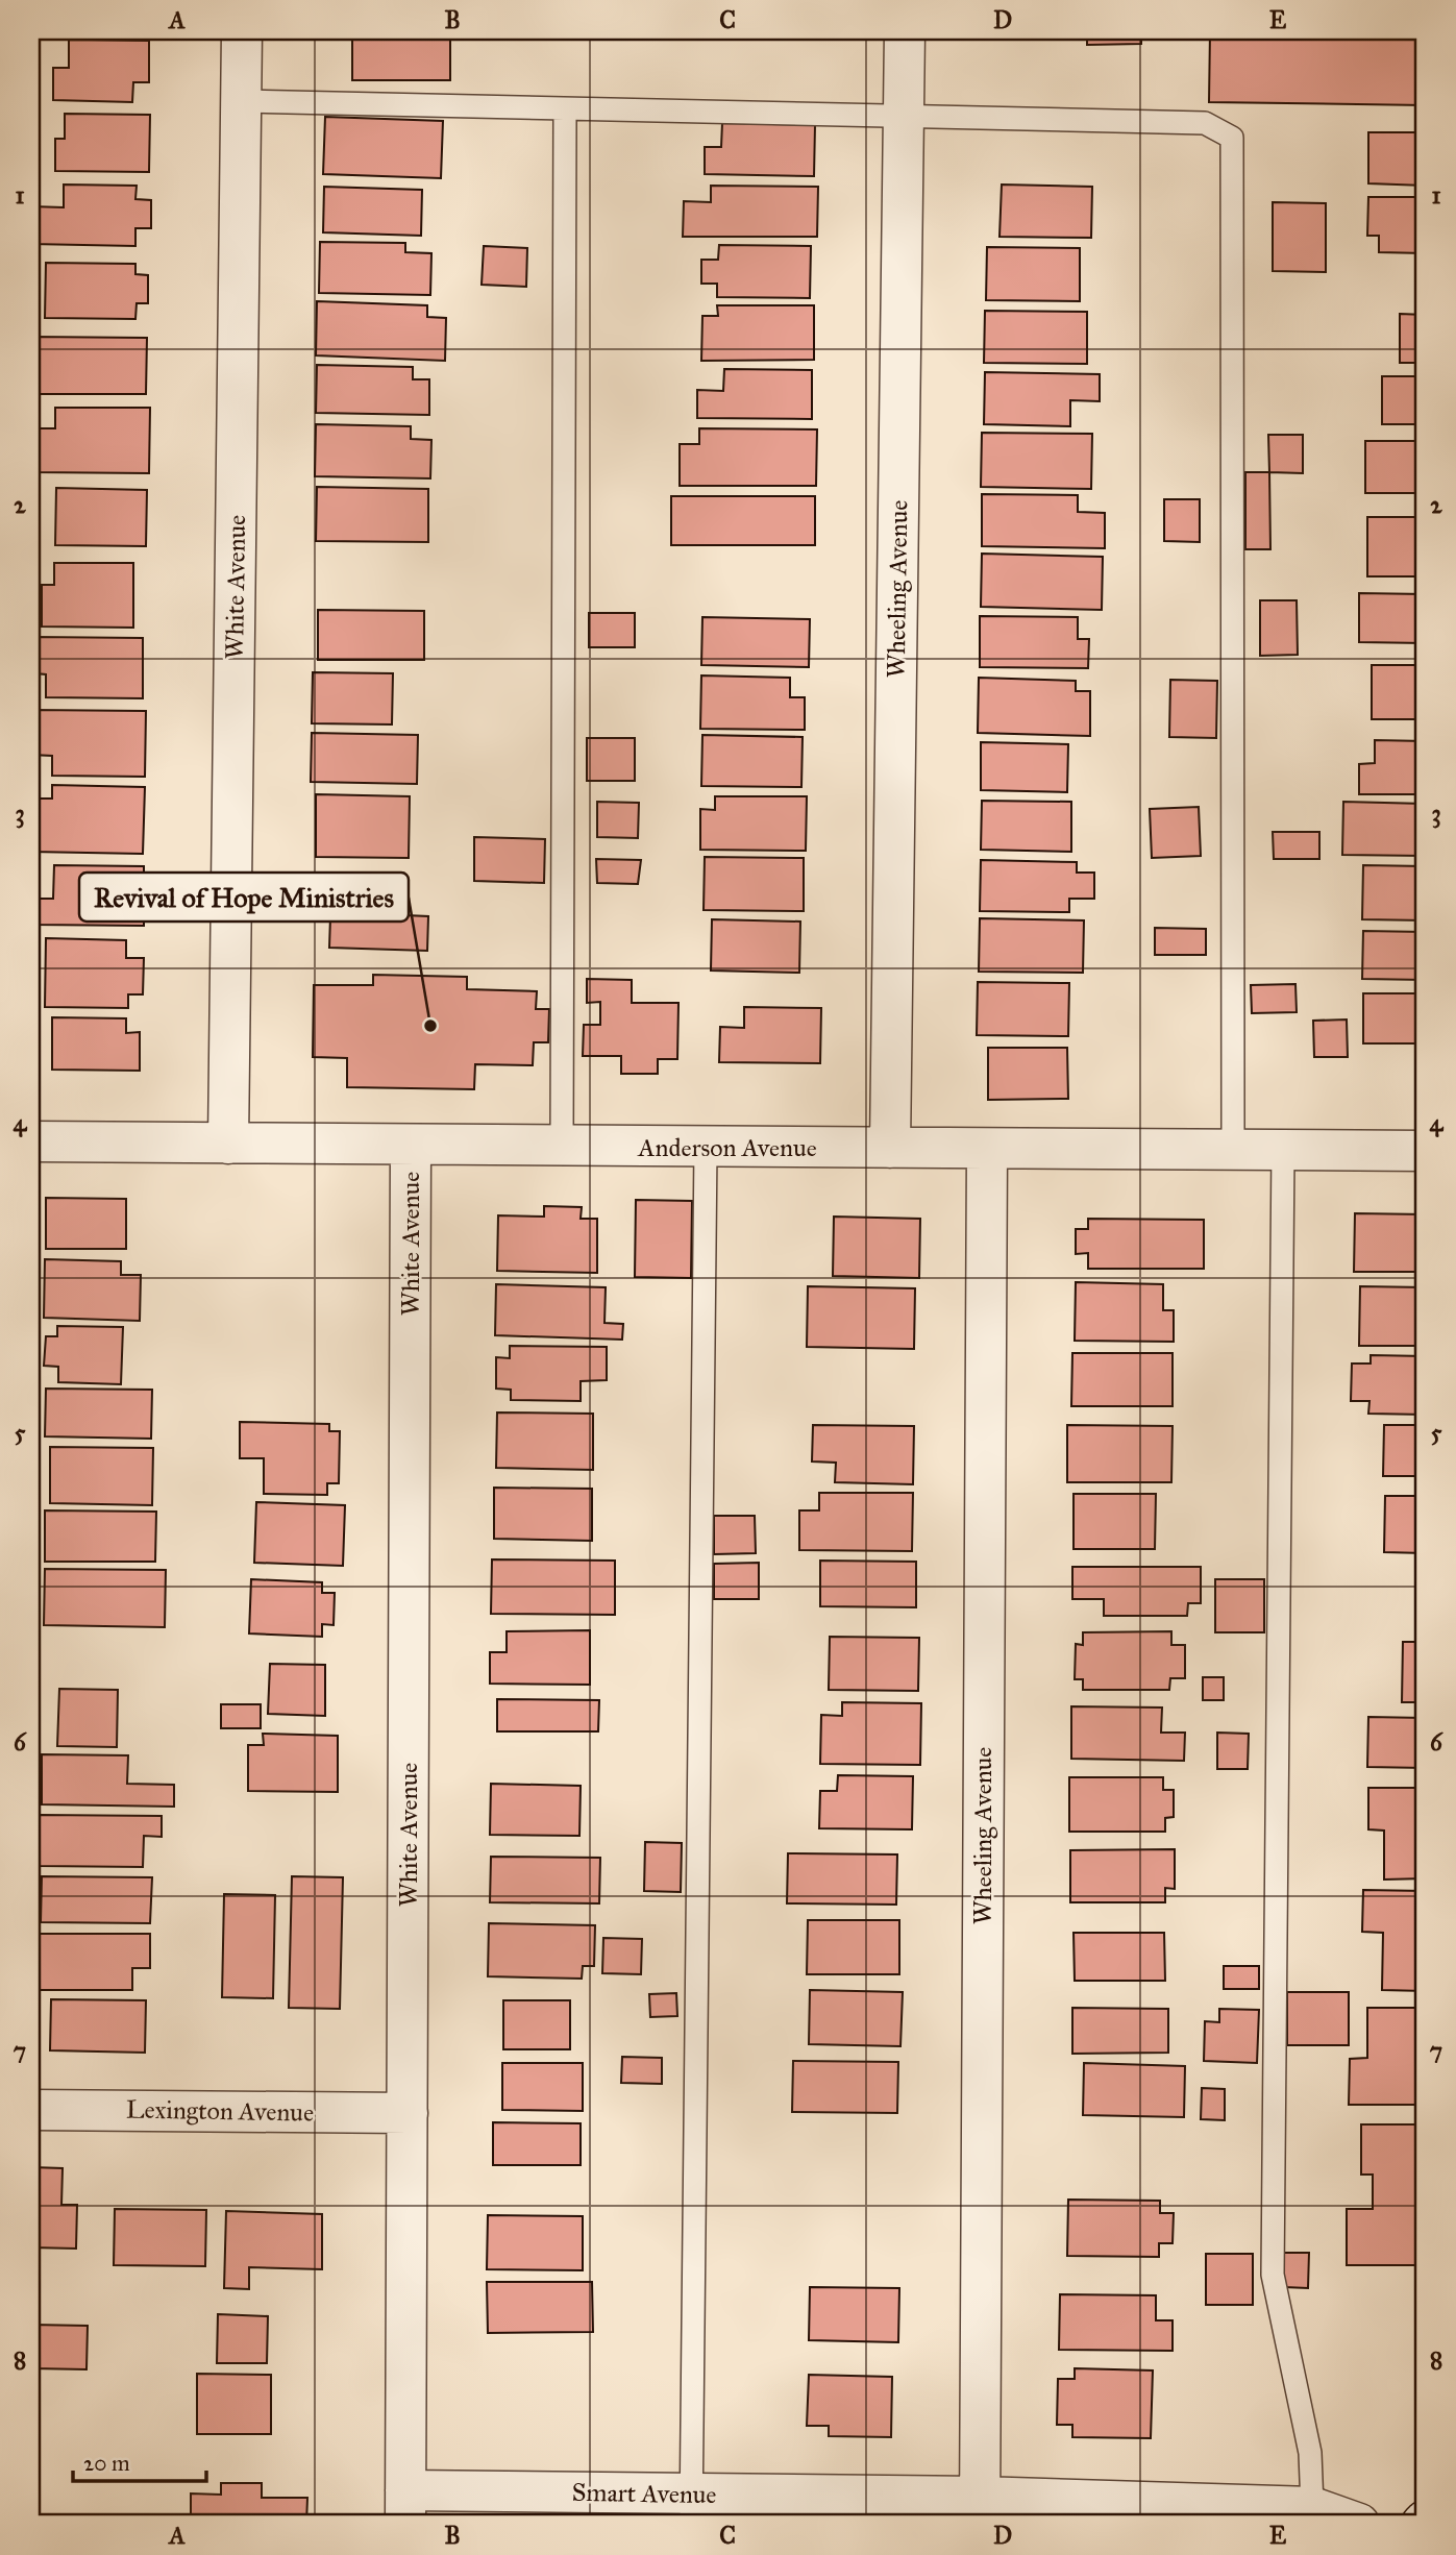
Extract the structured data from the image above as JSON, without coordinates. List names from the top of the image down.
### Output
{
  "streets": {
    "street": [
      "White Avenue",
      "Wheeling Avenue",
      "Anderson Avenue",
      "Lexington Avenue",
      "Smart Avenue"
    ]
  },
  "crossings": [
    ["White Avenue", "Anderson Avenue"],
    ["White Avenue", "Lexington Avenue"],
    ["White Avenue", "Smart Avenue"],
    ["Wheeling Avenue", "Anderson Avenue"],
    ["Wheeling Avenue", "Smart Avenue"]
  ],
  "places": ["Revival of Hope Ministries"],
  "scale_bar": "20 m",
  "grid": {
    "columns": [
      "A",
      "B",
      "C",
      "D",
      "E"
    ],
    "rows": [
      "1",
      "2",
      "3",
      "4",
      "5",
      "6",
      "7",
      "8"
    ]
  }
}
